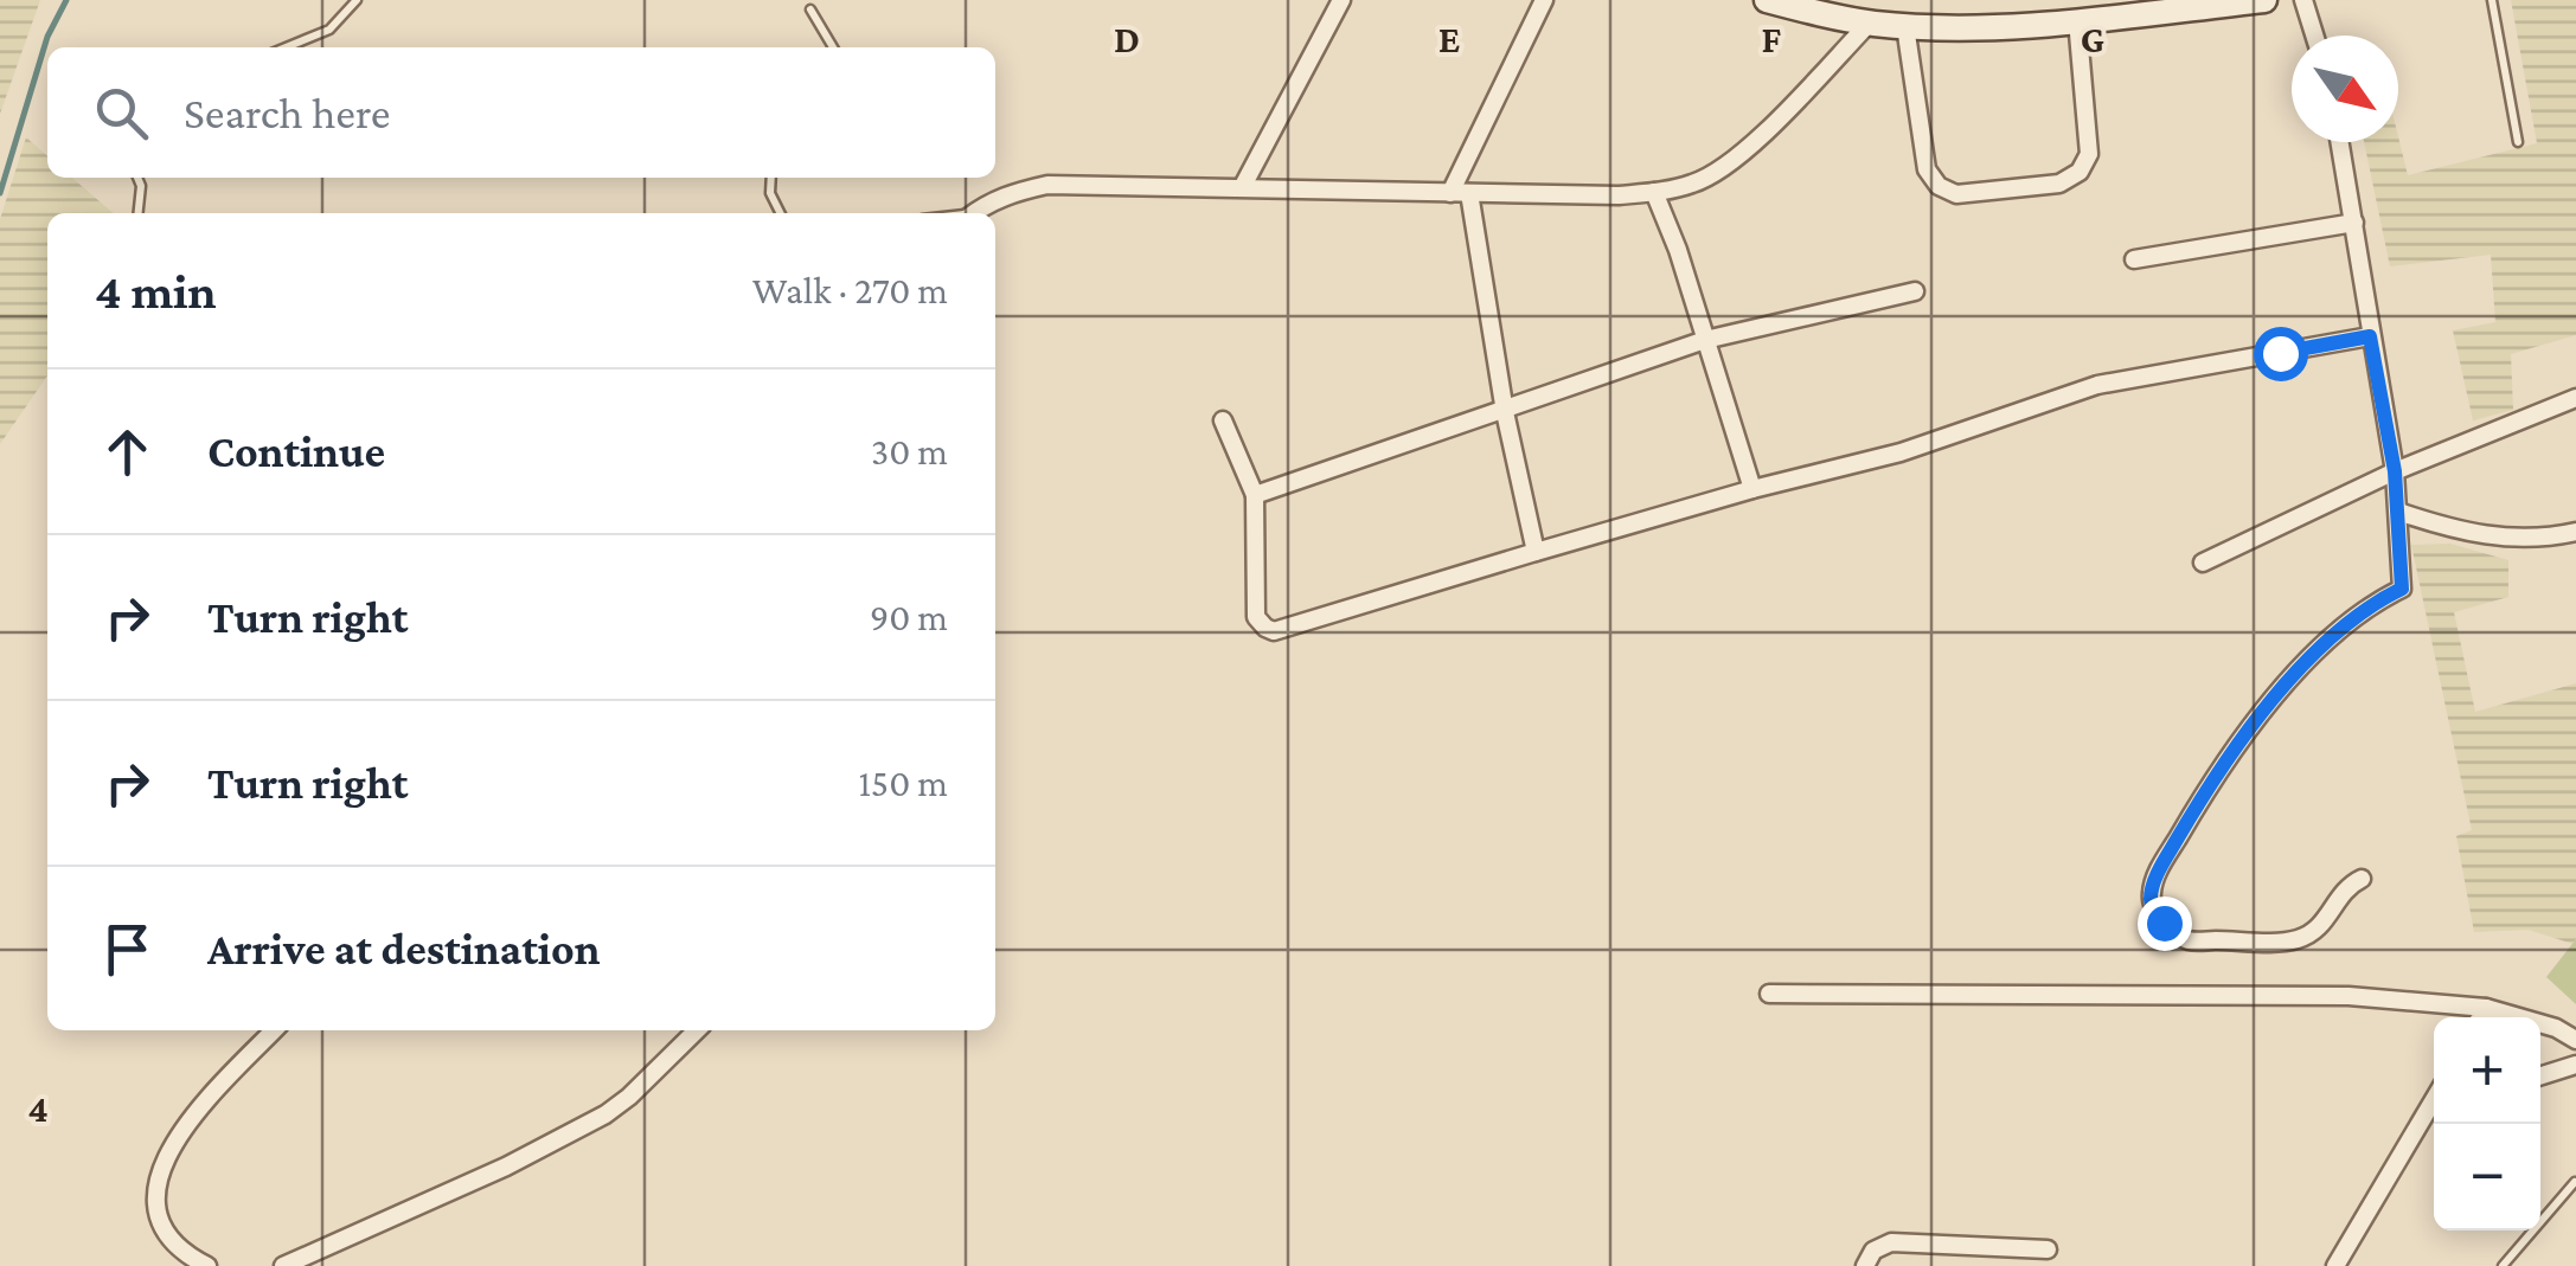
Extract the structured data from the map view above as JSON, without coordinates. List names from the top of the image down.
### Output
{
  "north": "bottom right",
  "page": {
    "search": "Search here",
    "heading": ["4 min", "Walk · 270 m"],
    "list": [
      ["Continue", "30 m"],
      ["Turn right", "90 m"],
      ["Turn right", "150 m"],
      "Arrive at destination"
    ],
    "map_buttons": ["+", "−"]
  },
  "grid": {
    "columns": [
      "D",
      "E",
      "F",
      "G"
    ],
    "rows": ["4"]
  }
}
